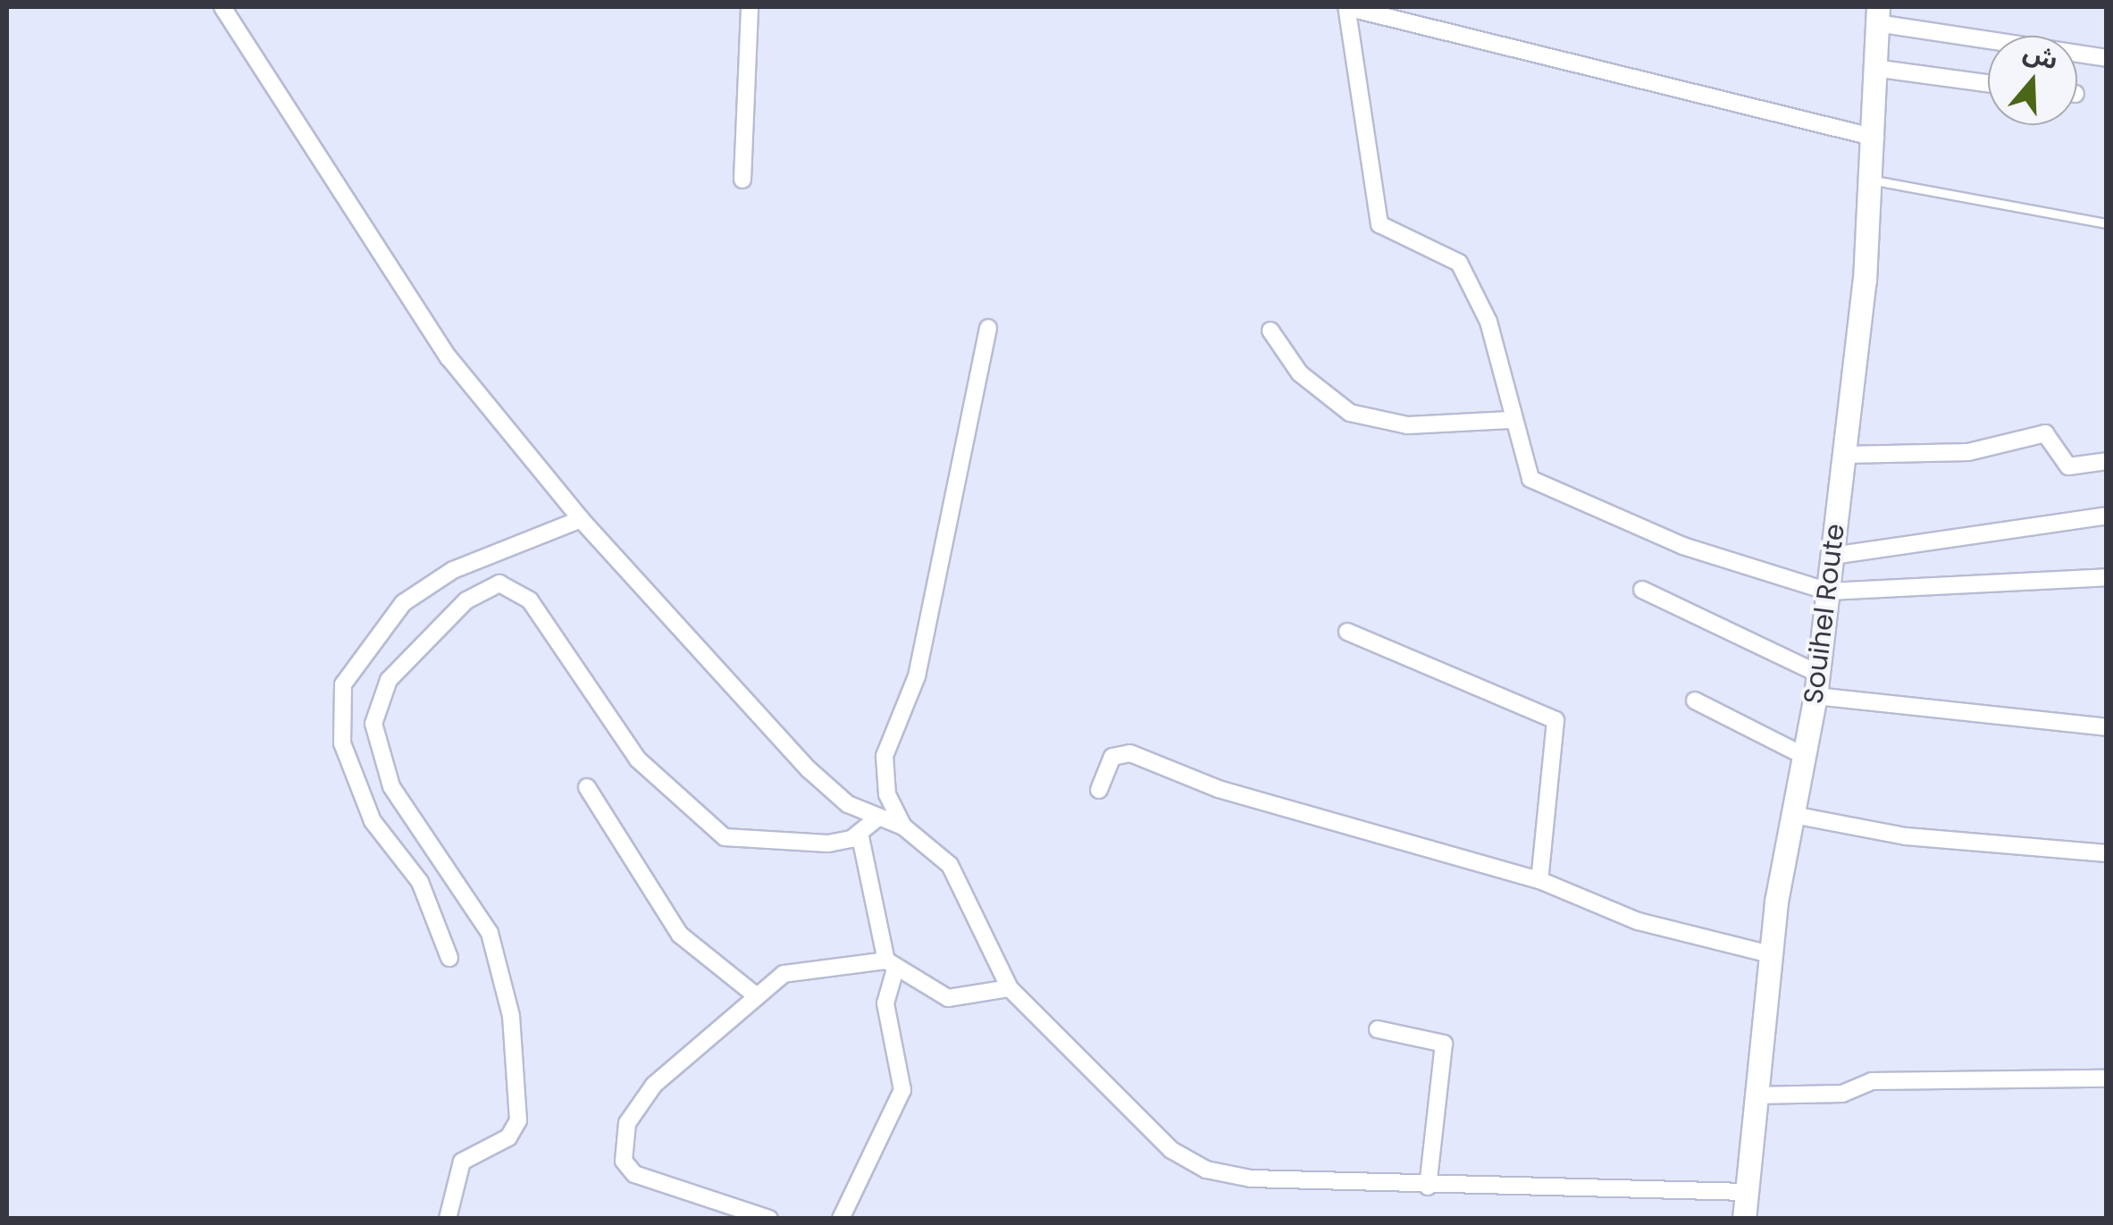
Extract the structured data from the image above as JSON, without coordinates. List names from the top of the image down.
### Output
{
  "streets": {
    "main road": ["Souihel Route"]
  },
  "north": "top"
}
